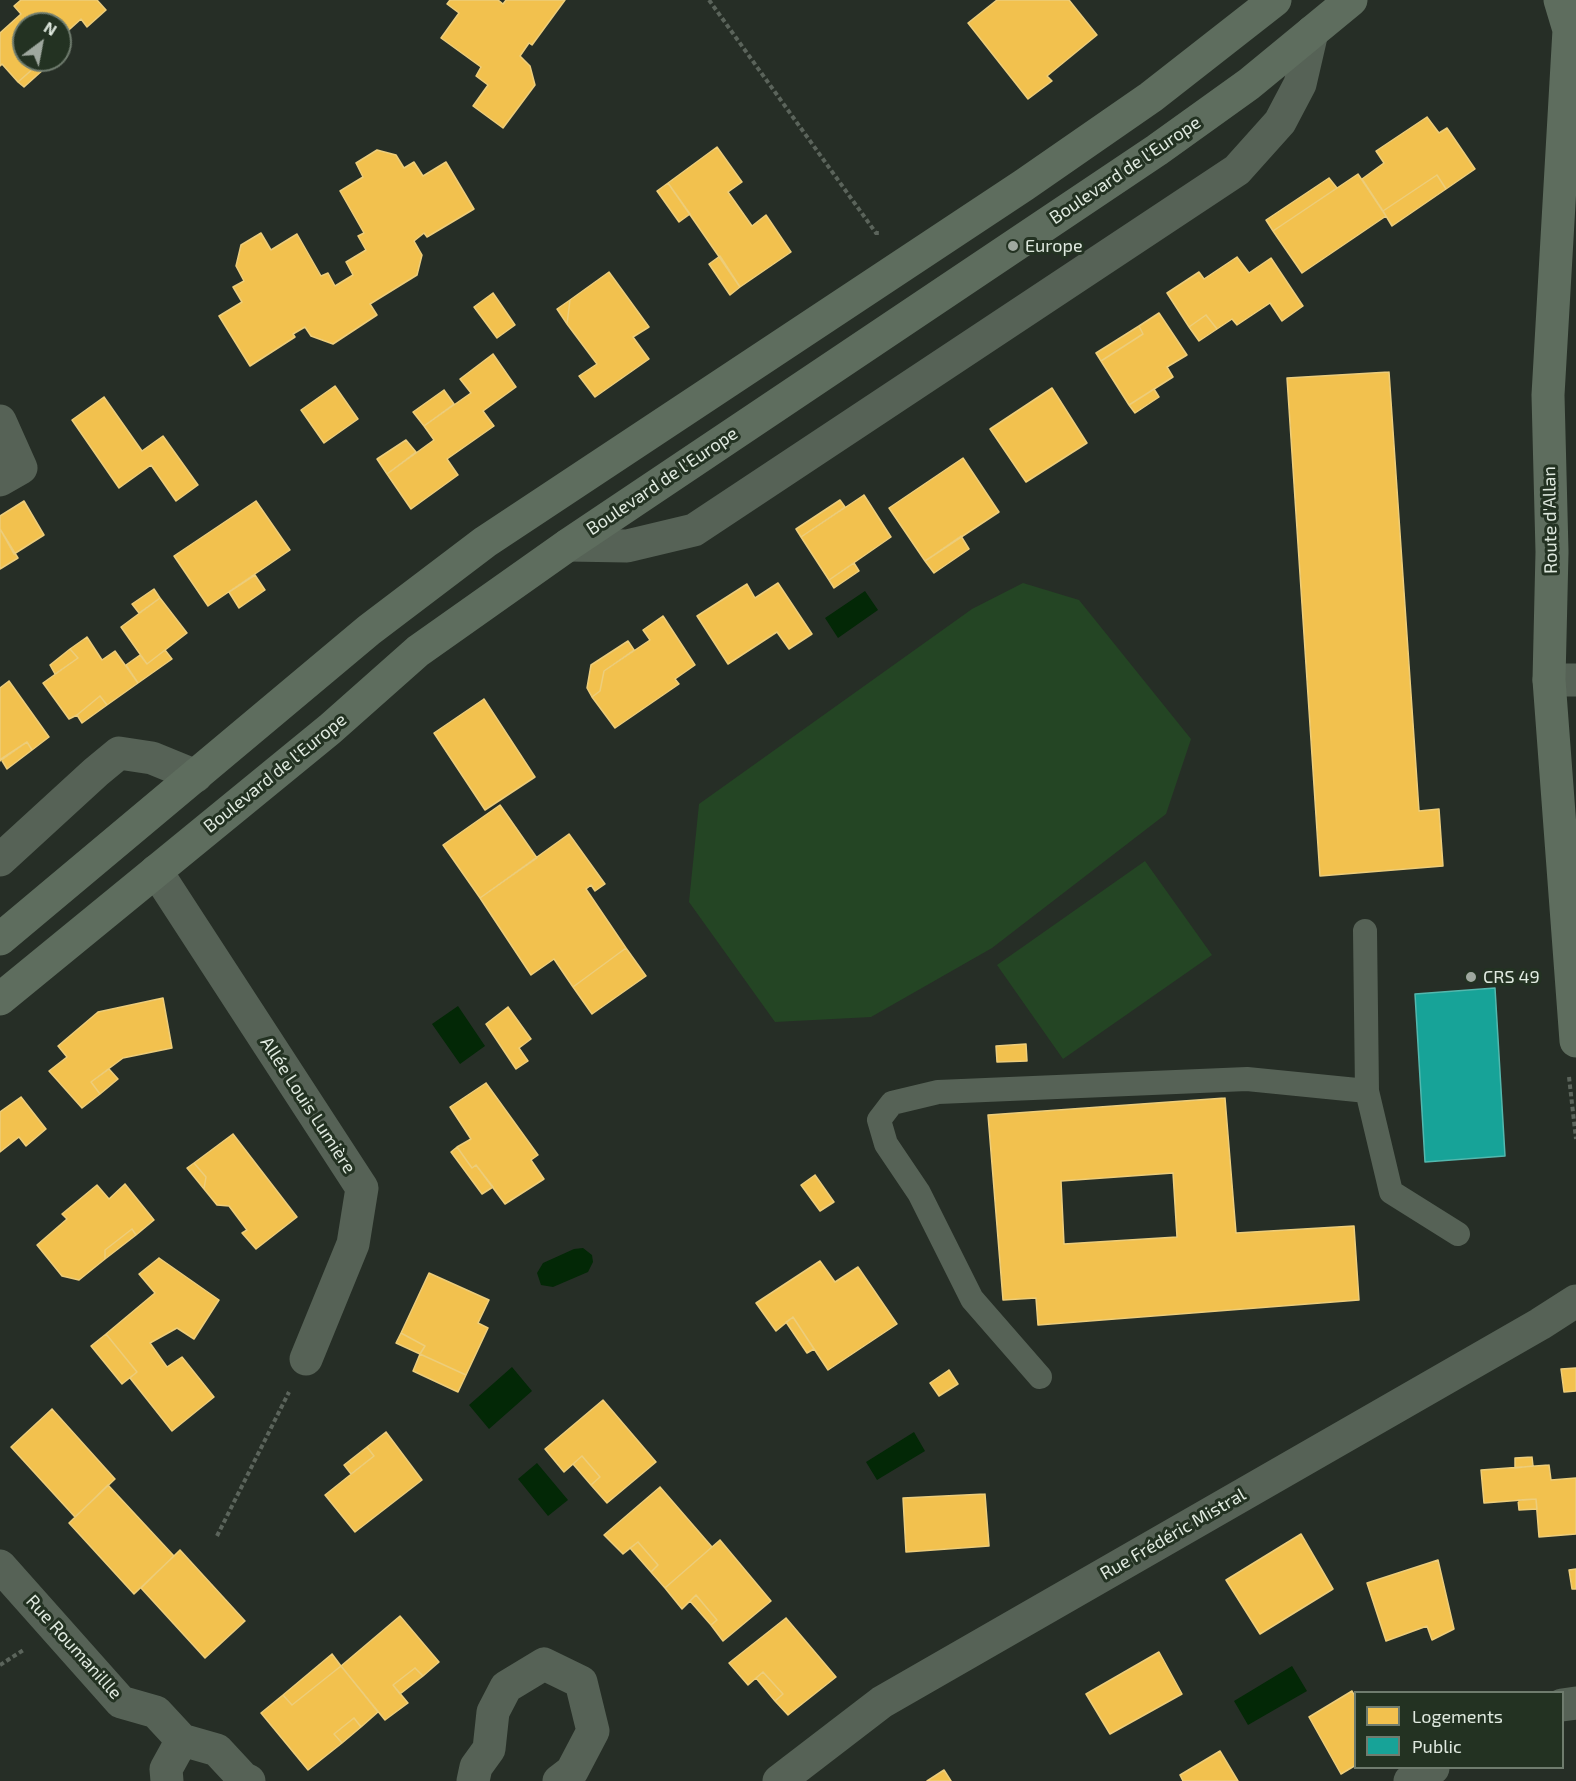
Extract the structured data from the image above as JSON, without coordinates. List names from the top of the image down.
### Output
{
  "streets": {
    "main road": ["Boulevard de l'Europe", "Route d'Allan"],
    "street": ["Allée Louis Lumière", "Rue Frédéric Mistral", "Rue Roumanillle"]
  },
  "crossings": [
    ["Boulevard de l'Europe", "Allée Louis Lumière"]
  ],
  "places": ["Europe", "CRS 49"],
  "legend": ["Logements", "Public"],
  "north": "top right"
}
